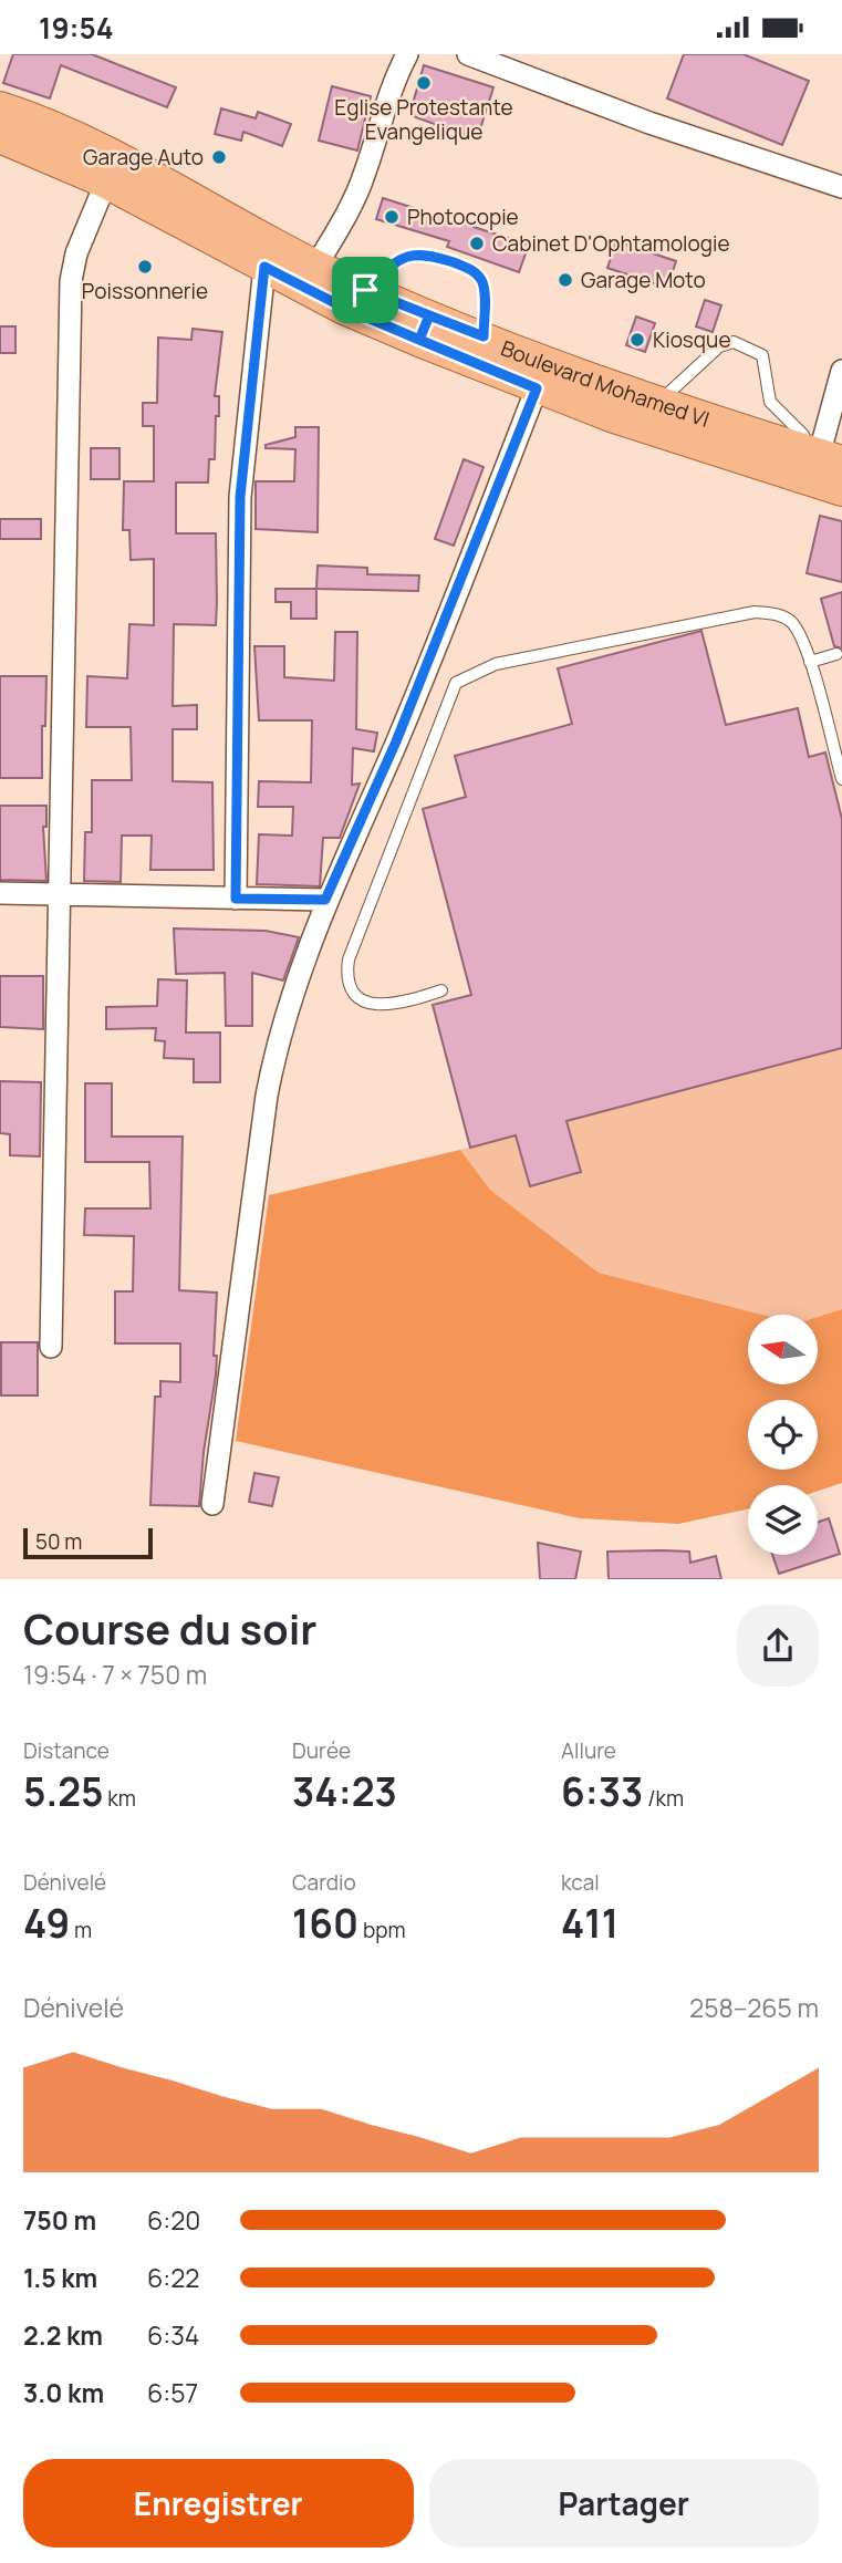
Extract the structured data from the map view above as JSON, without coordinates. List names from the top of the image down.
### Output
{
  "streets": {
    "main road": ["Boulevard Mohamed VI"]
  },
  "places": [
    "Eglise Protestante Evangelique",
    "Garage Auto",
    "Photocopie",
    "Cabinet D'Ophtamologie",
    "Poissonnerie",
    "Garage Moto",
    "Kiosque"
  ],
  "scale_bar": "50 m",
  "north": "left",
  "page": {
    "status": "19:54",
    "scale": "50 m",
    "heading": ["Course du soir", "19:54 · 7 × 750 m"],
    "stats": [
      ["Distance", "5.25 km"],
      ["Durée", "34:23"],
      ["Allure", "6:33 /km"],
      ["Dénivelé", "49 m"],
      ["Cardio", "160 bpm"],
      ["kcal", "411"]
    ],
    "chart": ["Dénivelé", "258–265 m"],
    "list": [
      {
        "name": "750 m",
        "note": "6:20"
      },
      {
        "name": "1.5 km",
        "note": "6:22"
      },
      {
        "name": "2.2 km",
        "note": "6:34"
      },
      {
        "name": "3.0 km",
        "note": "6:57"
      }
    ],
    "buttons": ["Enregistrer", "Partager"]
  }
}
